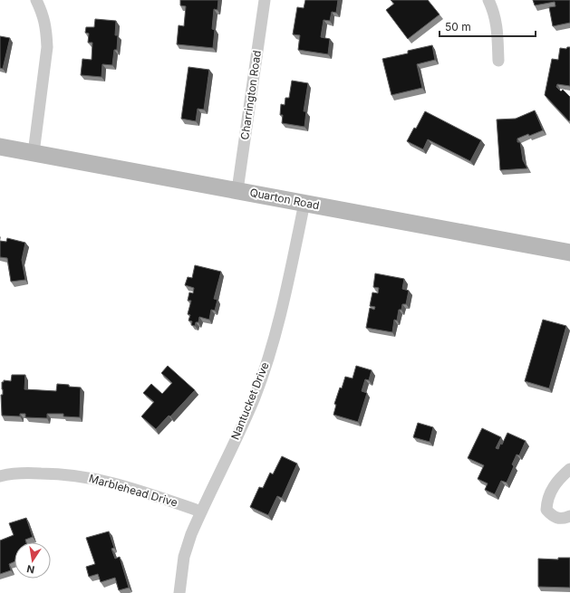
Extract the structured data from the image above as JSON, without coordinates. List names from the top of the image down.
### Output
{
  "streets": {
    "street": [
      "Charrington Road",
      "Quarton Road",
      "Nantucket Drive",
      "Marblehead Drive"
    ]
  },
  "crossings": [
    ["Charrington Road", "Quarton Road"],
    ["Quarton Road", "Nantucket Drive"],
    ["Nantucket Drive", "Marblehead Drive"]
  ],
  "scale_bar": "50 m",
  "north": "bottom"
}
